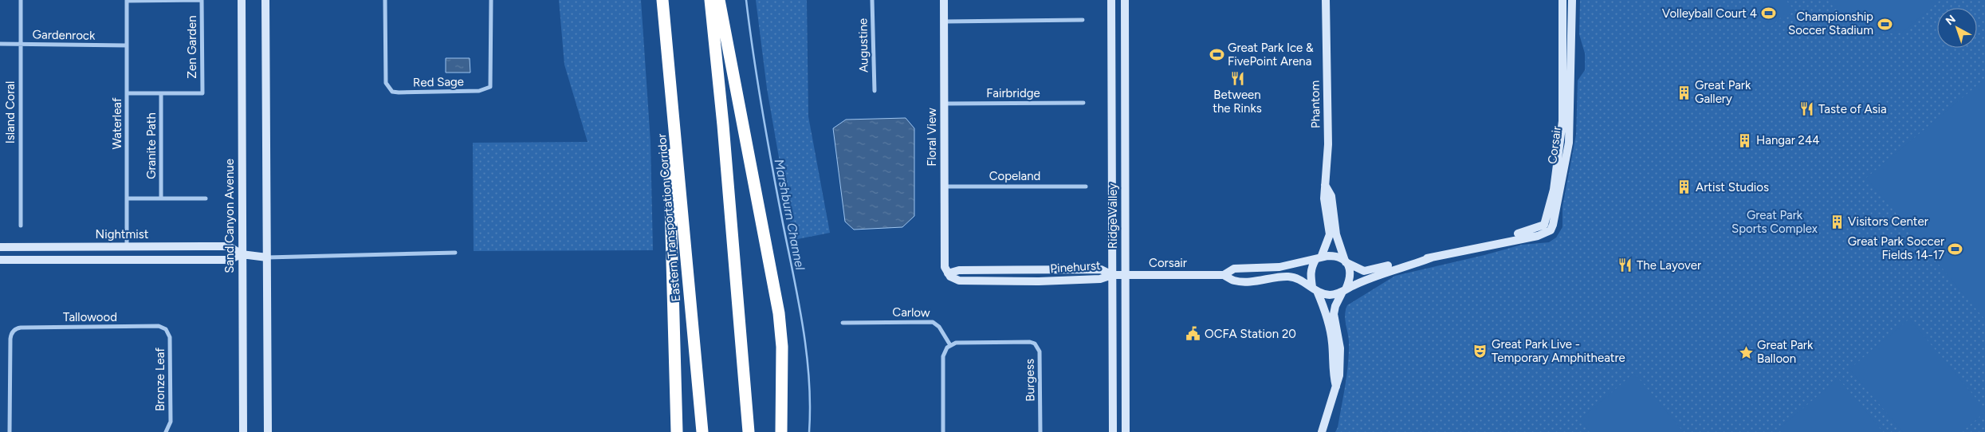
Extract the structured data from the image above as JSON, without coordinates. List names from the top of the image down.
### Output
{
  "streets": {
    "highway": ["Eastern Transportation Corridor"],
    "street": [
      "Gardenrock",
      "Augustine",
      "Zen Garden",
      "Red Sage",
      "Fairbridge",
      "Phantom",
      "Island Coral",
      "Waterleaf",
      "Floral View",
      "Corsair",
      "Granite Path",
      "Copeland",
      "Sand Canyon Avenue",
      "Ridge Valley",
      "Nightmist",
      "Pinehurst",
      "Carlow",
      "Tallowood",
      "Bronze Leaf",
      "Burgess"
    ]
  },
  "crossings": [
    ["Gardenrock", "Island Coral"],
    ["Gardenrock", "Waterleaf"],
    ["Zen Garden", "Granite Path"],
    ["Fairbridge", "Floral View"],
    ["Phantom", "Corsair"],
    ["Waterleaf", "Nightmist"],
    ["Floral View", "Copeland"],
    ["Floral View", "Pinehurst"],
    ["Corsair", "Ridge Valley"],
    ["Corsair", "Pinehurst"],
    ["Sand Canyon Avenue", "Nightmist"],
    ["Ridge Valley", "Pinehurst"],
    ["Carlow", "Burgess"],
    ["Tallowood", "Bronze Leaf"]
  ],
  "water": ["Marshburn Channel"],
  "parks": ["Great Park Sports Complex"],
  "places": {
    "sports": [
      "Volleyball Court 4",
      "Championship Soccer Stadium",
      "Great Park Ice & FivePoint Arena",
      "Great Park Soccer Fields 14-17"
    ],
    "restaurant": ["Between the Rinks", "Taste of Asia", "The Layover"],
    "building": [
      "Great Park Gallery",
      "Hangar 244",
      "Artist Studios",
      "Visitors Center"
    ],
    "public building": ["OCFA Station 20"],
    "theatre": ["Great Park Live - Temporary Amphitheatre"],
    "place": ["Great Park Balloon"]
  },
  "north": "top left"
}
